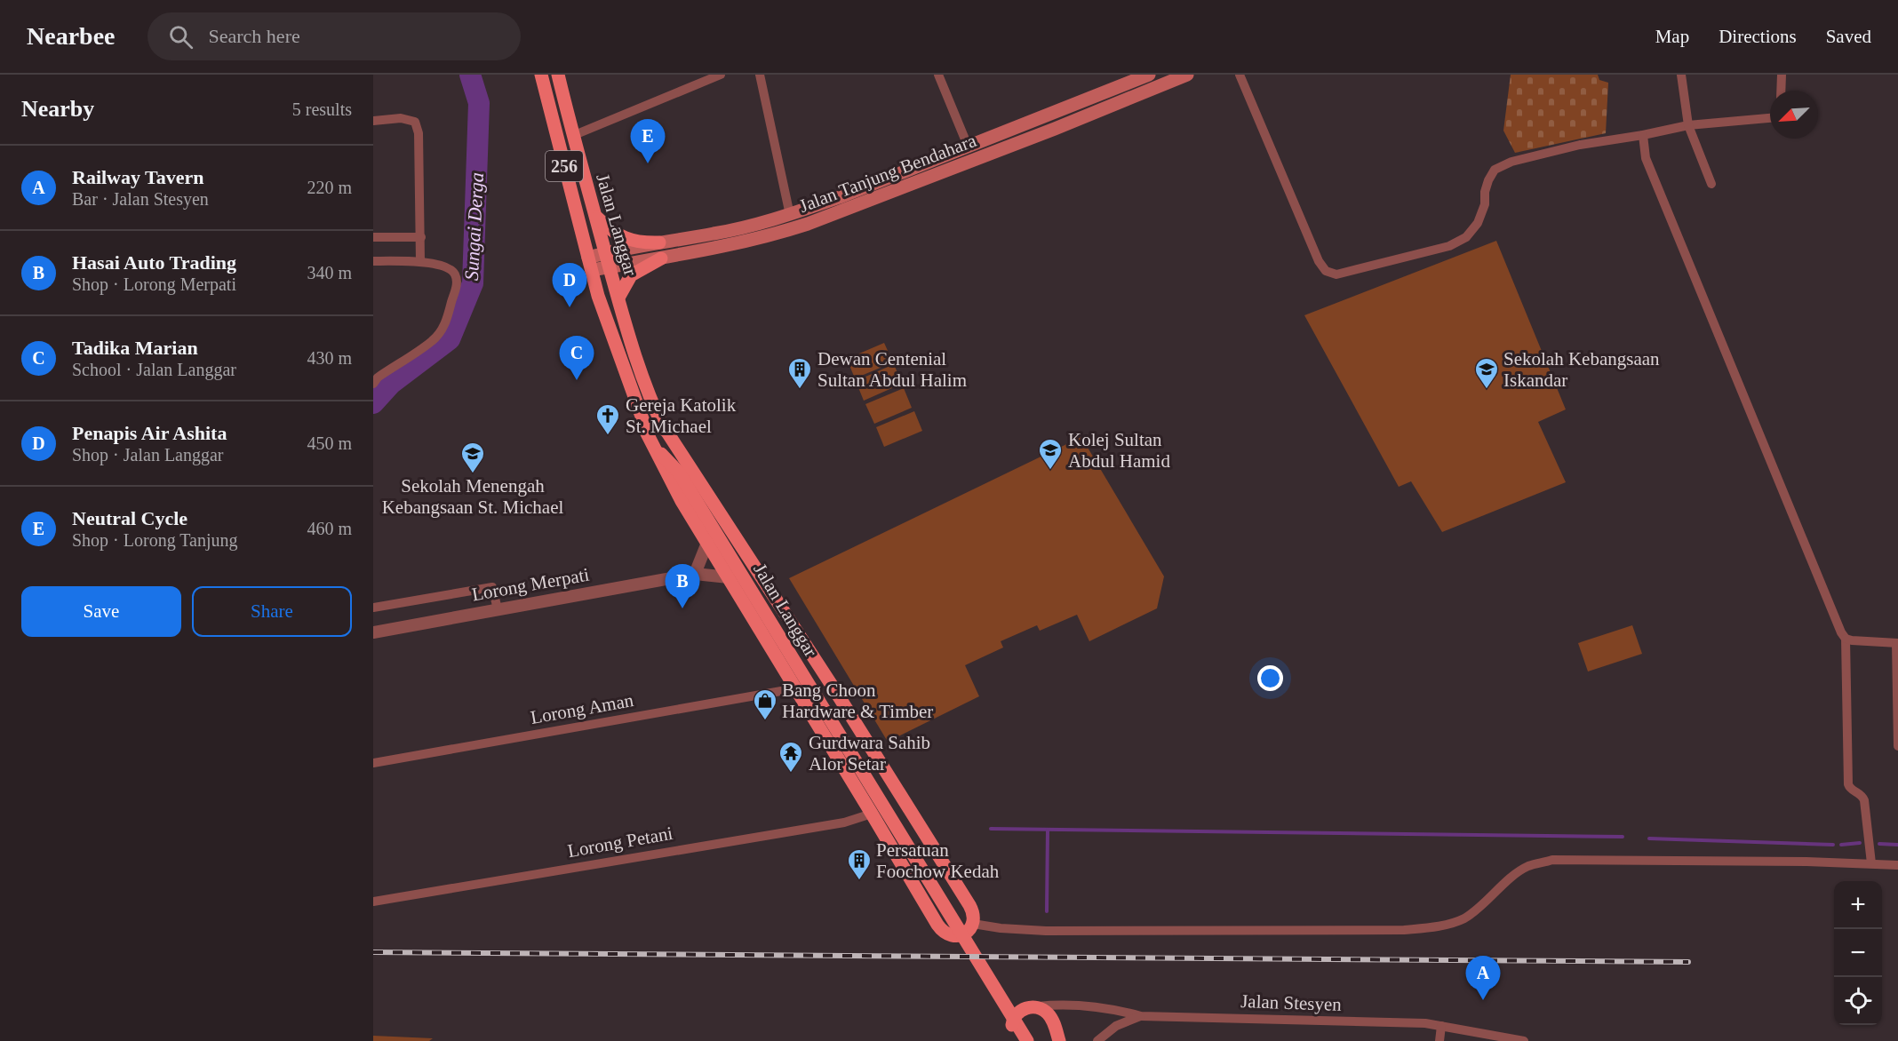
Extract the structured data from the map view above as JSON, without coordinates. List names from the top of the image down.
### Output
{
  "streets": {
    "main road": ["256", "Jalan Tanjung Bendahara", "Jalan Langgar"],
    "street": [
      "Lorong Merpati",
      "Lorong Aman",
      "Lorong Petani",
      "Jalan Stesyen"
    ]
  },
  "crossings": [
    ["Jalan Tanjung Bendahara", "Jalan Langgar"]
  ],
  "water": ["Sungai Derga"],
  "places": {
    "building": ["Dewan Centenial Sultan Abdul Halim", "Persatuan Foochow Kedah"],
    "school or university": ["Sekolah Kebangsaan Iskandar", "Kolej Sultan Abdul Hamid", "Sekolah Menengah Kebangsaan St. Michael"],
    "church": ["Gereja Katolik St. Michael"],
    "shop": ["Bang Choon Hardware & Timber"],
    "temple": ["Gurdwara Sahib Alor Setar"]
  },
  "north": "bottom left",
  "page": {
    "header": "Nearbee",
    "search": "Search here",
    "nav": ["Map", "Directions", "Saved"],
    "heading": ["Nearby", "5 results"],
    "pins": [
      "E",
      "D",
      "C",
      "B",
      "A"
    ],
    "list": [
      {
        "mark": "A",
        "name": "Railway Tavern",
        "note": "Bar · Jalan Stesyen",
        "value": "220 m"
      },
      {
        "mark": "B",
        "name": "Hasai Auto Trading",
        "note": "Shop · Lorong Merpati",
        "value": "340 m"
      },
      {
        "mark": "C",
        "name": "Tadika Marian",
        "note": "School · Jalan Langgar",
        "value": "430 m"
      },
      {
        "mark": "D",
        "name": "Penapis Air Ashita",
        "note": "Shop · Jalan Langgar",
        "value": "450 m"
      },
      {
        "mark": "E",
        "name": "Neutral Cycle",
        "note": "Shop · Lorong Tanjung",
        "value": "460 m"
      }
    ],
    "buttons": ["Save", "Share"],
    "map_buttons": ["+", "−"]
  }
}
